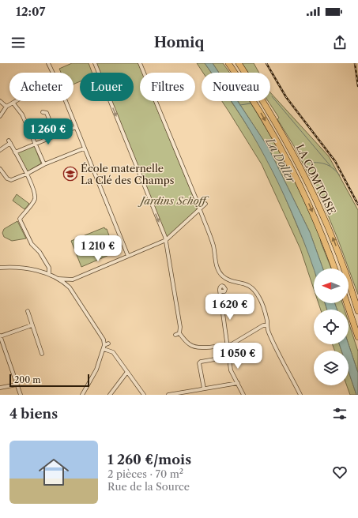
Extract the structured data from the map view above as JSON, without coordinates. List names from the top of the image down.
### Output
{
  "streets": {
    "highway": ["LA COMTOISE"]
  },
  "water": ["La Doller"],
  "parks": ["Jardins Schoff"],
  "places": {
    "school or university": ["École maternelle La Clé des Champs"]
  },
  "scale_bar": "200 m",
  "north": "left",
  "page": {
    "status": "12:07",
    "header": "Homiq",
    "chip": [
      "Acheter",
      "Louer",
      "Filtres",
      "Nouveau"
    ],
    "price": [
      "1 260 €",
      "1 210 €",
      "1 620 €",
      "1 050 €"
    ],
    "scale": "200 m",
    "heading": "4 biens",
    "list": [
      {
        "name": "1 260 €/mois",
        "note": "2 pièces · 70 m² · Rue de la Source"
      }
    ]
  }
}
